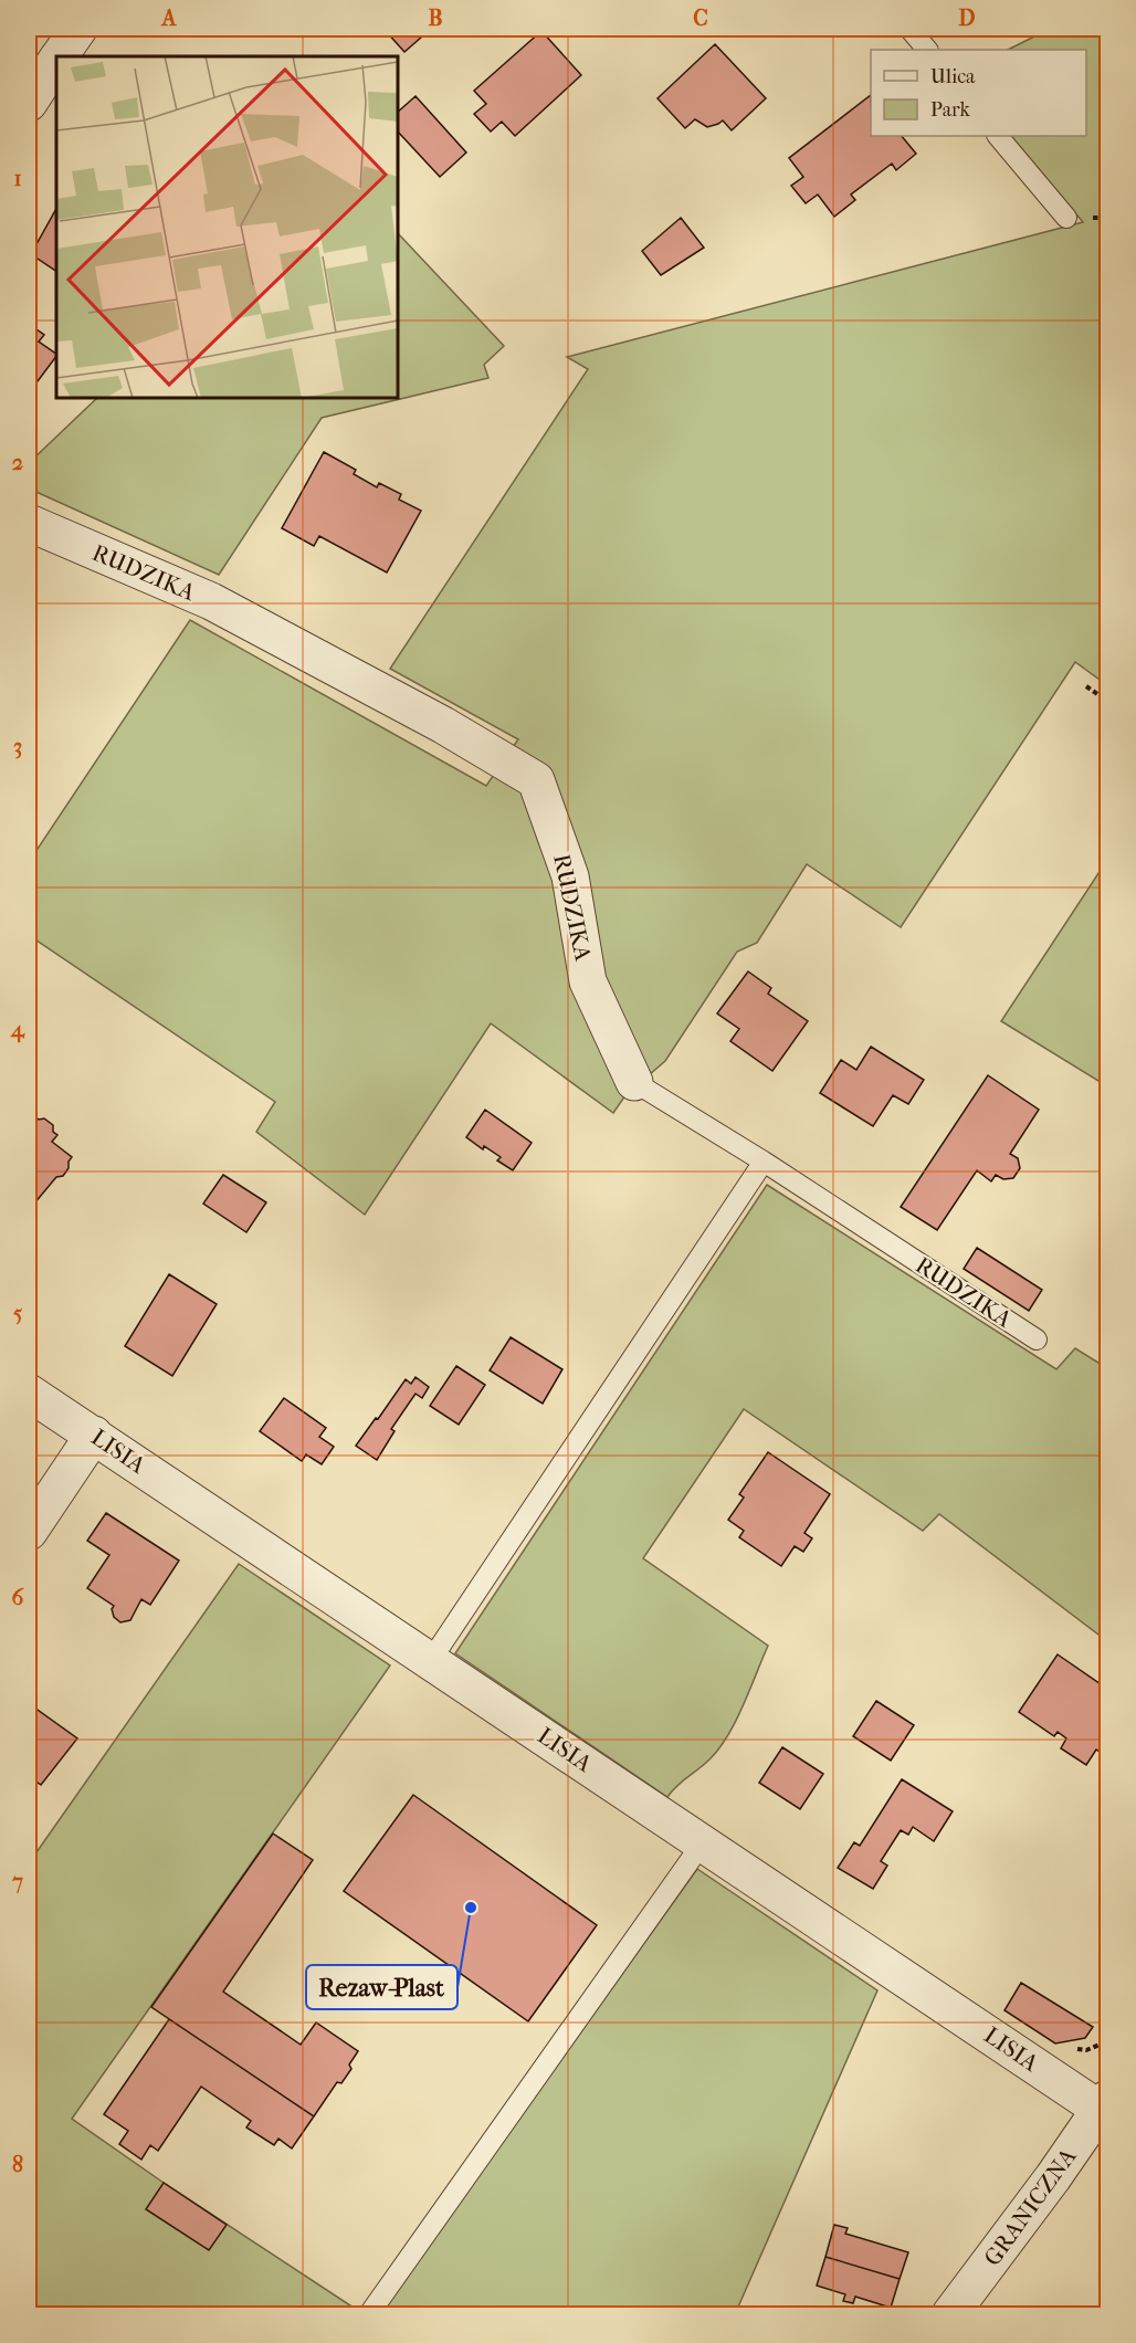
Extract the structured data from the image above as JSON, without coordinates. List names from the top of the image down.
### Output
{
  "streets": {
    "street": ["RUDZIKA", "LISIA", "GRANICZNA"]
  },
  "crossings": [
    ["LISIA", "GRANICZNA"]
  ],
  "places": ["Rezaw-Plast"],
  "legend": ["Ulica", "Park"],
  "grid": {
    "columns": [
      "A",
      "B",
      "C",
      "D"
    ],
    "rows": [
      "1",
      "2",
      "3",
      "4",
      "5",
      "6",
      "7",
      "8"
    ]
  }
}
